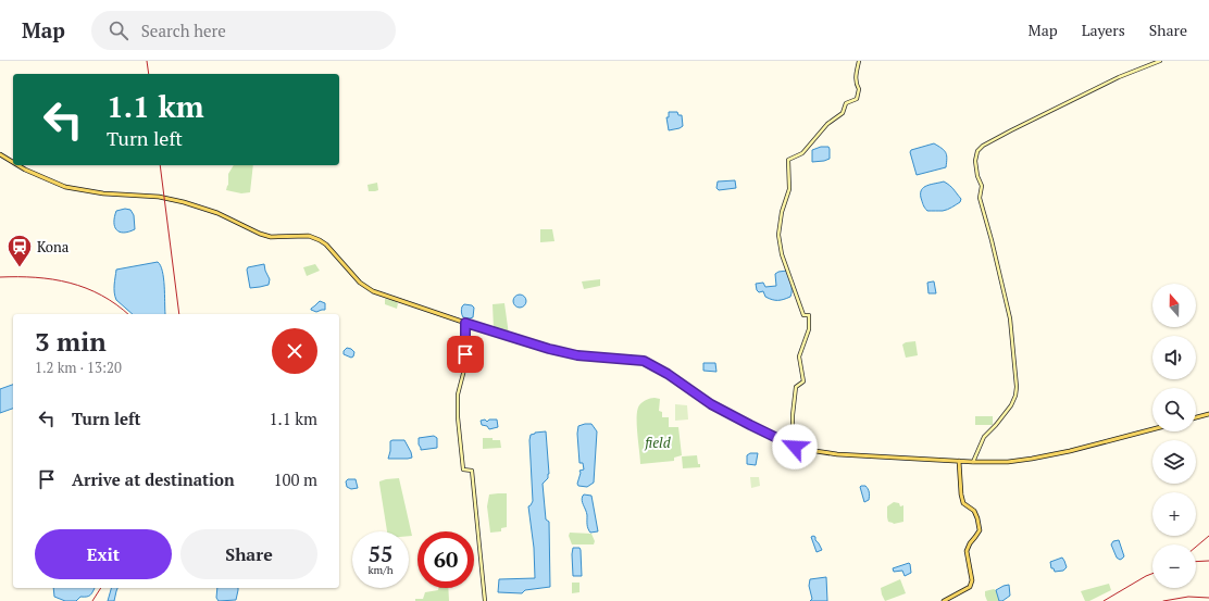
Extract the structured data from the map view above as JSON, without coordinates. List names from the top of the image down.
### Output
{
  "parks": ["field"],
  "places": {
    "station": ["Kona"]
  },
  "north": "top",
  "page": {
    "header": "Map",
    "search": "Search here",
    "nav": ["Map", "Layers", "Share"],
    "turn": ["1.1 km", "Turn left"],
    "map_buttons": ["+", "−"],
    "heading": ["3 min", "1.2 km · 13:20"],
    "list": [
      {
        "name": "Turn left",
        "value": "1.1 km"
      },
      {
        "name": "Arrive at destination",
        "value": "100 m"
      }
    ],
    "buttons": ["Exit", "Share"],
    "speed": "55 km/h",
    "limit": "60"
  }
}
